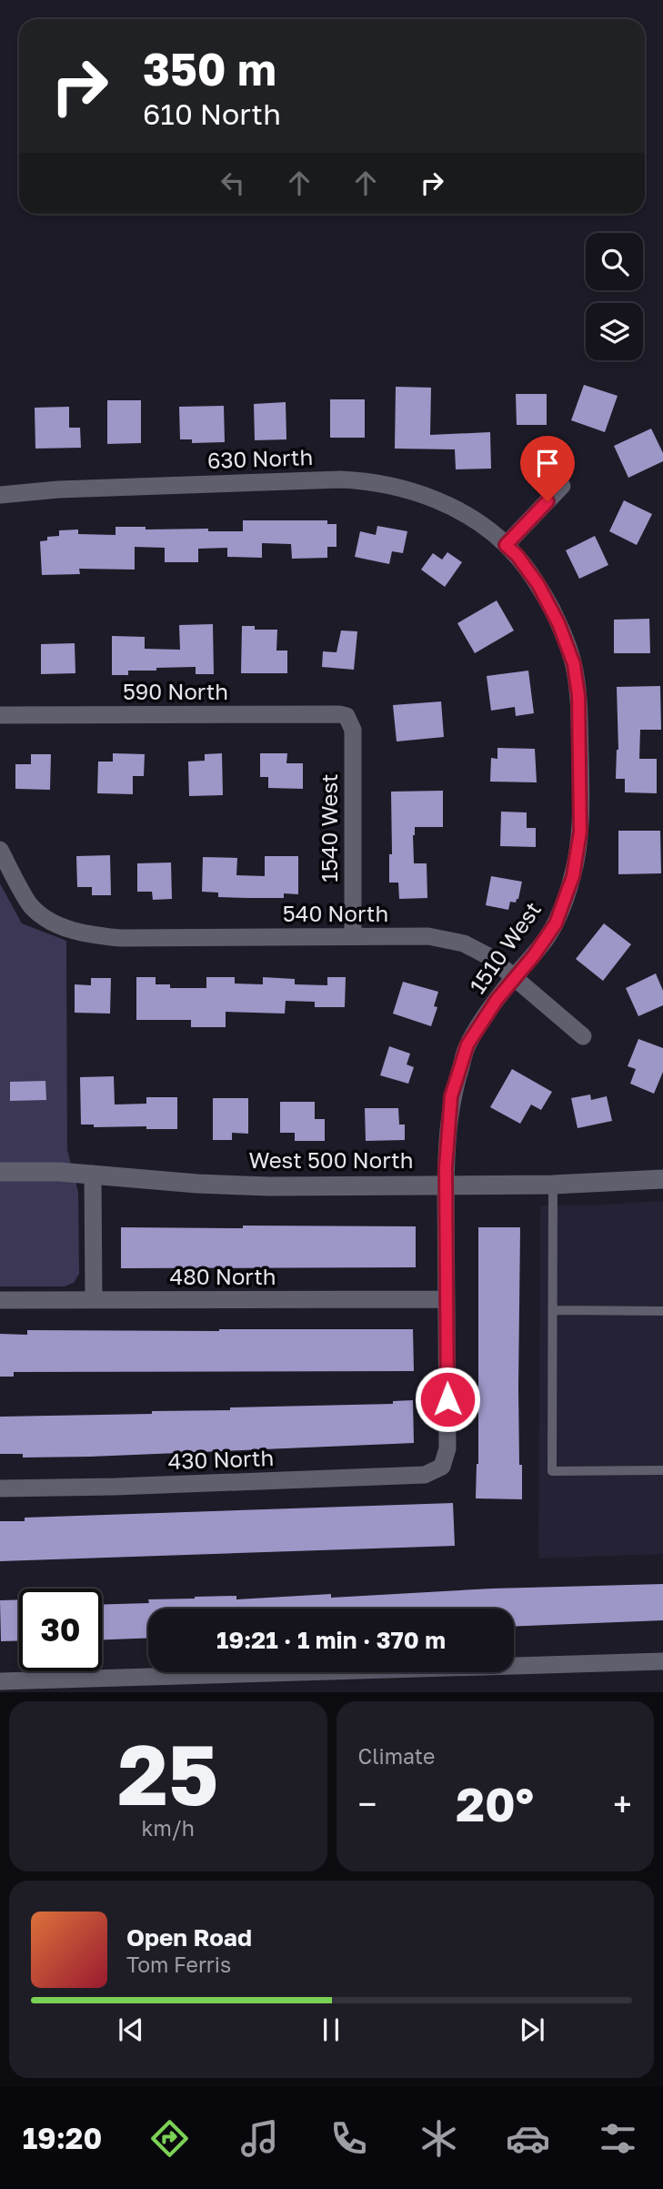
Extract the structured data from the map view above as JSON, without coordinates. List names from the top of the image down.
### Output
{
  "streets": {
    "street": [
      "630 North",
      "590 North",
      "1540 West",
      "540 North",
      "1510 West",
      "West 500 North",
      "480 North",
      "430 North"
    ]
  },
  "crossings": [
    ["630 North", "1510 West"],
    ["590 North", "1540 West"],
    ["1540 West", "540 North"],
    ["540 North", "1510 West"],
    ["1510 West", "West 500 North"],
    ["1510 West", "480 North"],
    ["1510 West", "430 North"]
  ],
  "page": {
    "turn": ["350 m", "610 North"],
    "limit": "30",
    "trip": "19:21 · 1 min · 370 m",
    "tile": [
      ["25", "km/h"],
      "Climate"
    ],
    "heat": ["−", "20°", "+"],
    "song": ["Open Road", "Tom Ferris"],
    "tabs": "19:20"
  }
}
